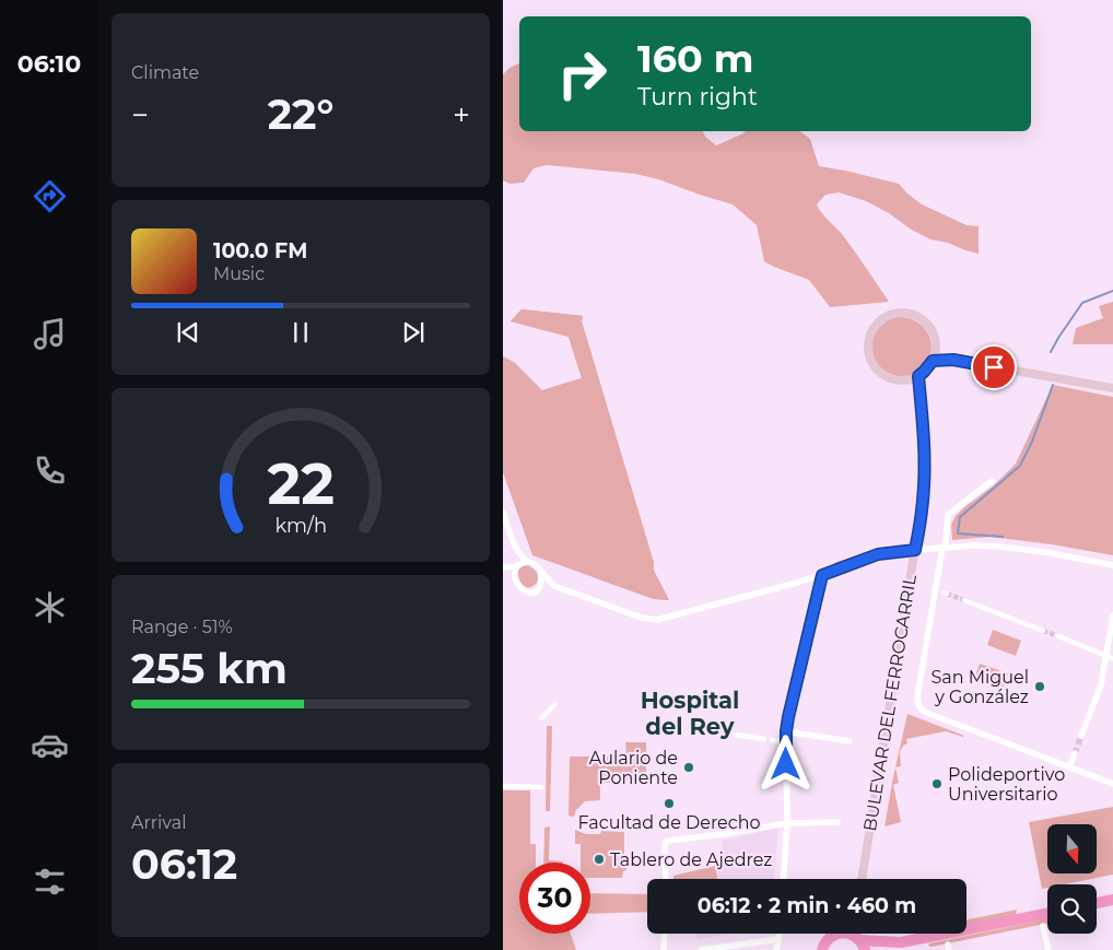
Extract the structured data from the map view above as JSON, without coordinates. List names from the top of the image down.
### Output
{
  "streets": {
    "main road": ["BULEVAR DEL FERROCARRIL"]
  },
  "districts": ["Hospital del Rey"],
  "places": [
    "San Miguel y González",
    "Aulario de Poniente",
    "Polideportivo Universitario",
    "Facultad de Derecho",
    "Tablero de Ajedrez"
  ],
  "north": "bottom",
  "page": {
    "tabs": "06:10",
    "tile": [
      "Climate",
      ["Range · 51%", "255 km"],
      ["Arrival", "06:12"]
    ],
    "turn": ["160 m", "Turn right"],
    "heat": ["−", "22°", "+"],
    "song": ["100.0 FM", "Music"],
    "limit": "30",
    "trip": "06:12 · 2 min · 460 m",
    "gauge": ["22", "km/h"]
  }
}
